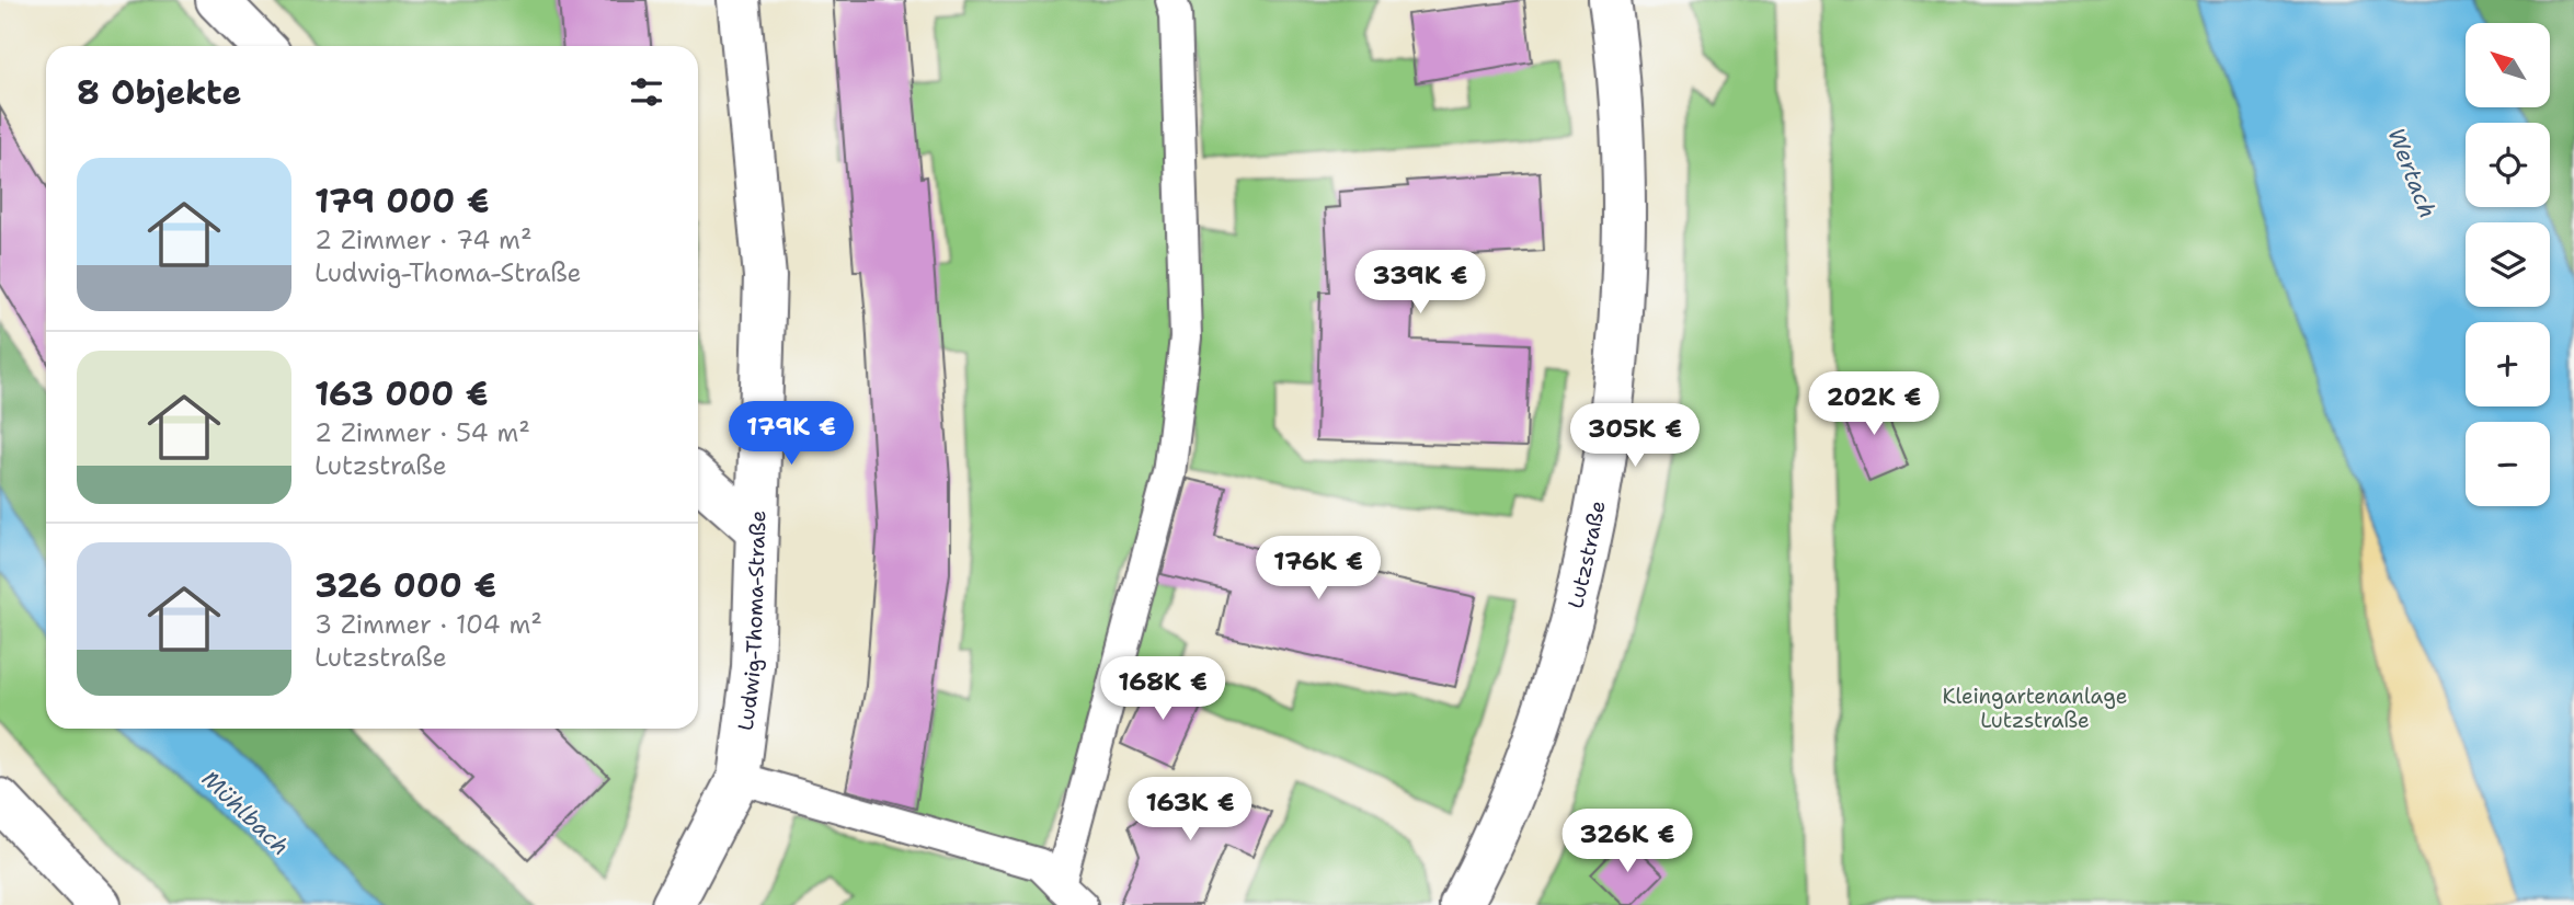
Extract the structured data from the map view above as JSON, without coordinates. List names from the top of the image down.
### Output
{
  "streets": {
    "street": ["Lutzstraße", "Ludwig-Thoma-Straße"]
  },
  "water": ["Wertach", "Mühlbach"],
  "parks": ["Kleingartenanlage Lutzstraße"],
  "north": "top left",
  "page": {
    "map_buttons": ["+", "−"],
    "heading": "8 Objekte",
    "list": [
      {
        "name": "179 000 €",
        "note": "2 Zimmer · 74 m² · Ludwig-Thoma-Straße"
      },
      {
        "name": "163 000 €",
        "note": "2 Zimmer · 54 m² · Lutzstraße"
      },
      {
        "name": "326 000 €",
        "note": "3 Zimmer · 104 m² · Lutzstraße"
      }
    ],
    "price": [
      "339K €",
      "202K €",
      "179K €",
      "305K €",
      "176K €",
      "168K €",
      "163K €",
      "326K €"
    ]
  }
}
